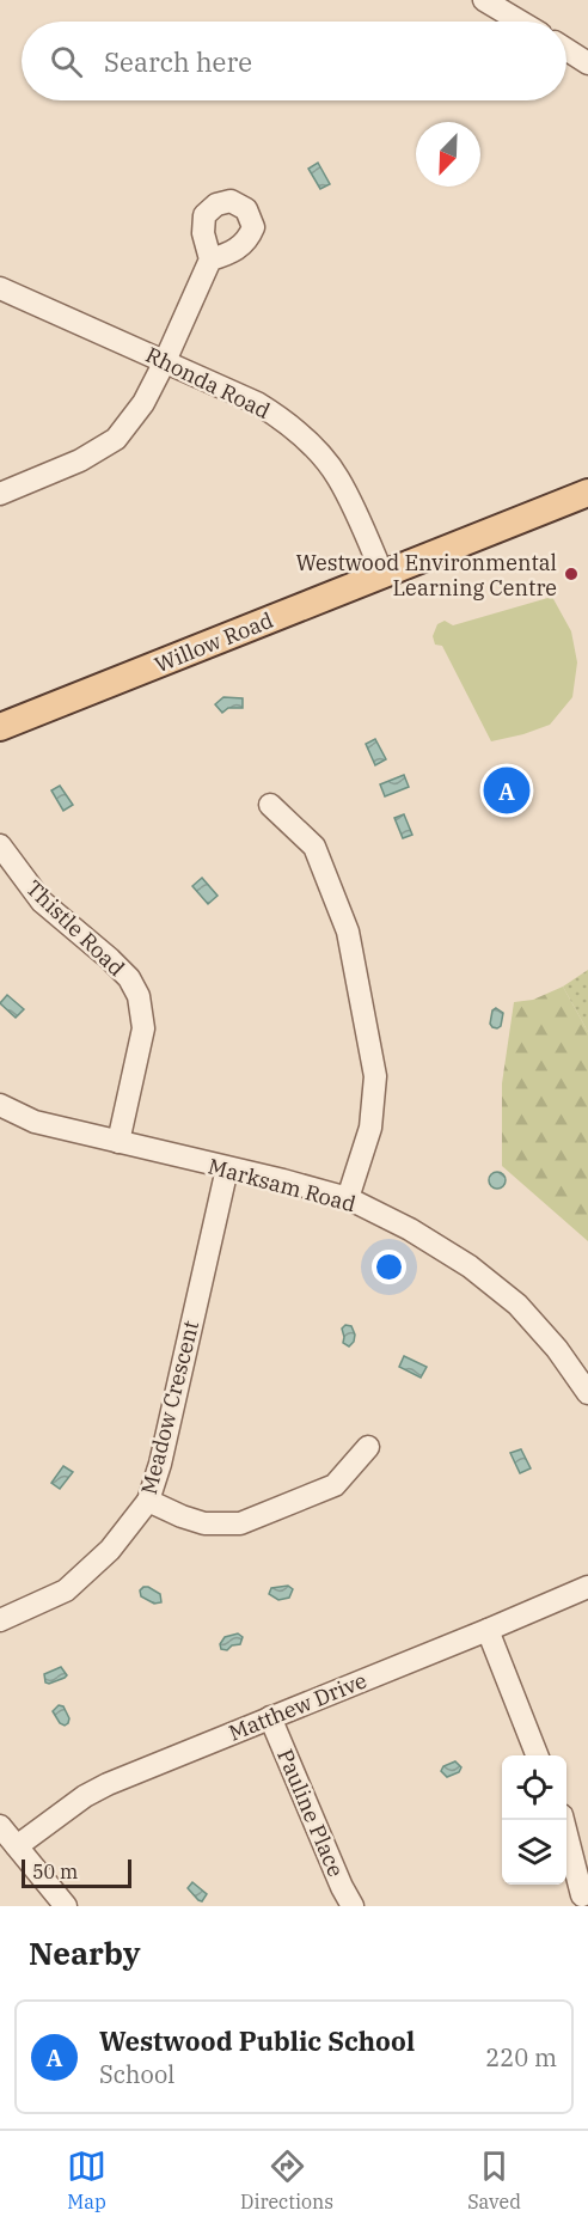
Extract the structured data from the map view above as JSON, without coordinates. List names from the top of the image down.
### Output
{
  "streets": {
    "main road": ["Willow Road"],
    "street": [
      "Rhonda Road",
      "Thistle Road",
      "Marksam Road",
      "Meadow Crescent",
      "Matthew Drive",
      "Pauline Place"
    ]
  },
  "crossings": [
    ["Rhonda Road", "Willow Road"],
    ["Thistle Road", "Marksam Road"],
    ["Marksam Road", "Meadow Crescent"],
    ["Matthew Drive", "Pauline Place"]
  ],
  "places": ["Westwood Environmental Learning Centre"],
  "scale_bar": "50 m",
  "north": "bottom left",
  "page": {
    "search": "Search here",
    "pins": "A",
    "scale": "50 m",
    "heading": "Nearby",
    "list": [
      {
        "mark": "A",
        "name": "Westwood Public School",
        "note": "School",
        "value": "220 m"
      }
    ],
    "nav": ["Map", "Directions", "Saved"]
  }
}
